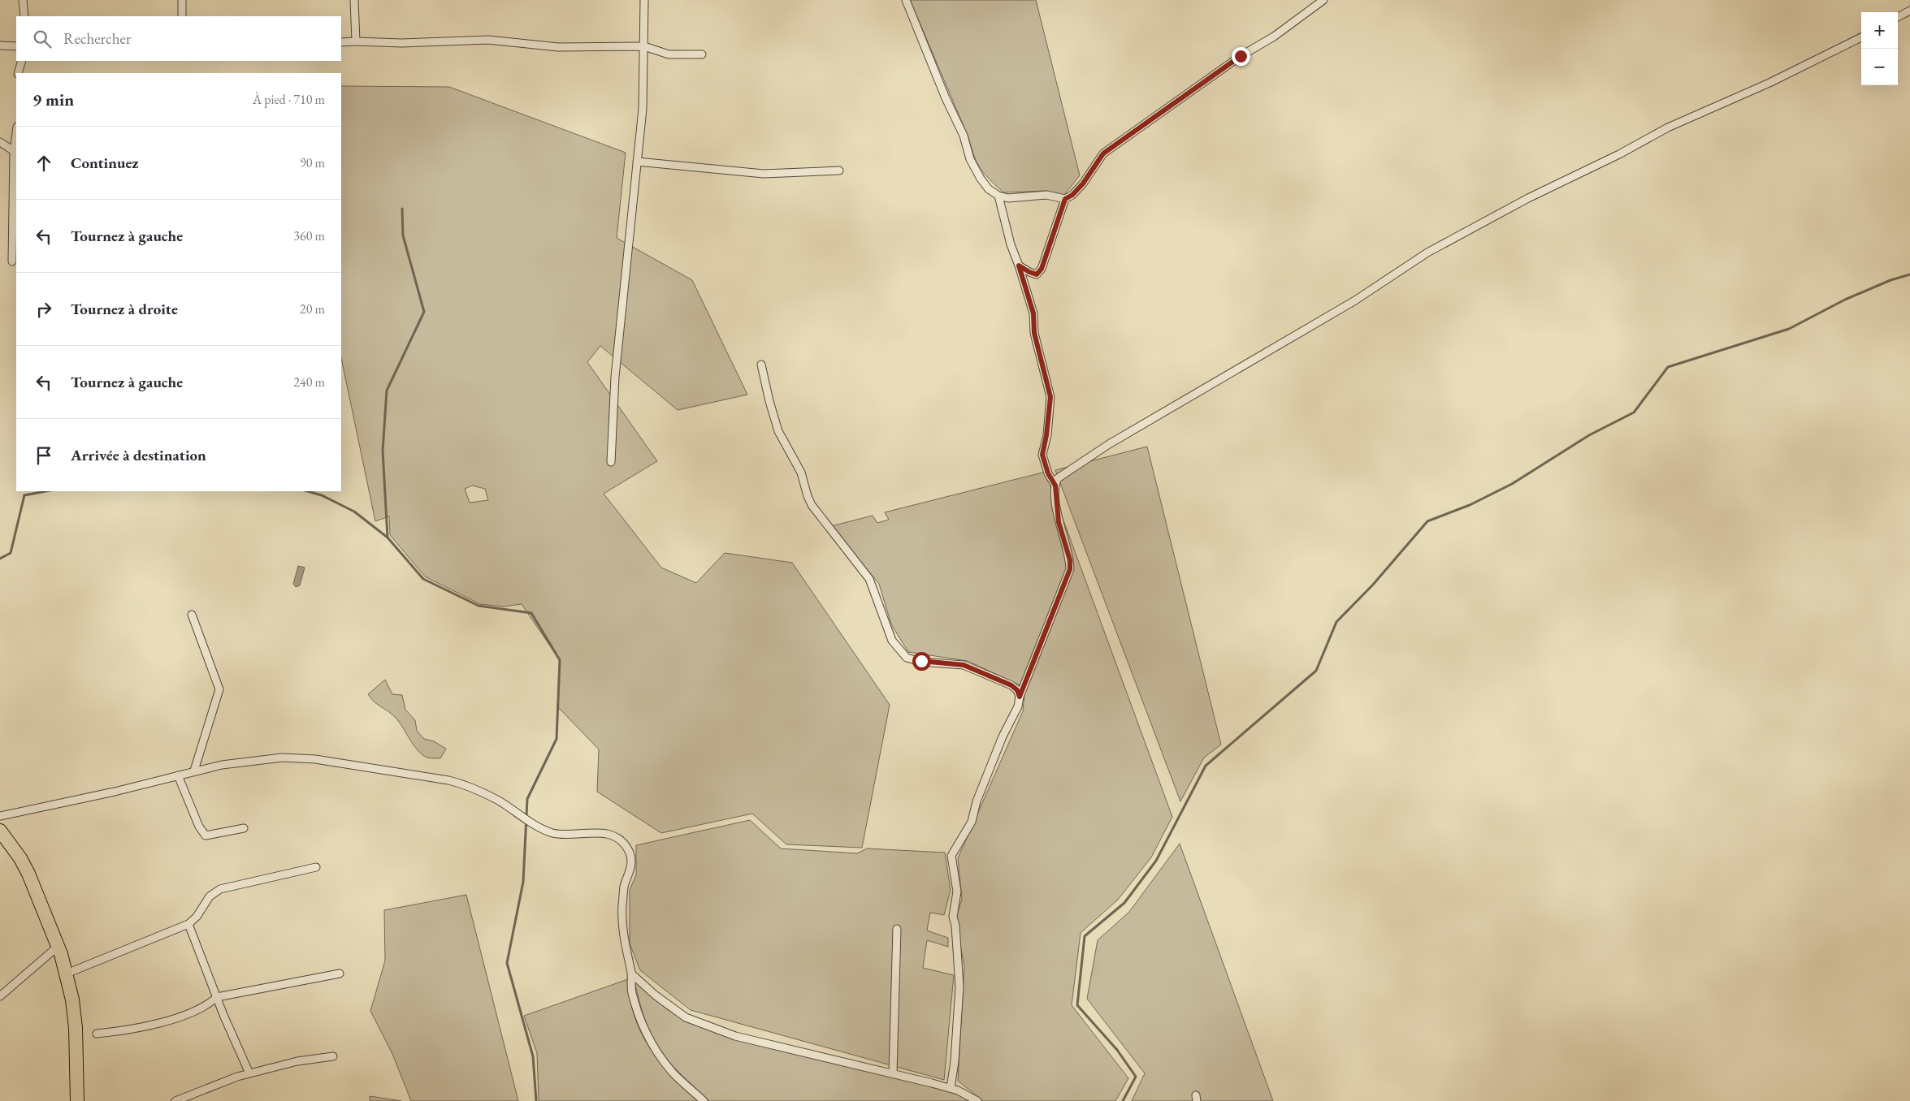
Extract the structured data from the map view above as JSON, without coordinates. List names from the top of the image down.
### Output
{
  "page": {
    "map_buttons": ["+", "−"],
    "search": "Rechercher",
    "heading": ["9 min", "À pied · 710 m"],
    "list": [
      ["Continuez", "90 m"],
      ["Tournez à gauche", "360 m"],
      ["Tournez à droite", "20 m"],
      ["Tournez à gauche", "240 m"],
      "Arrivée à destination"
    ]
  }
}
